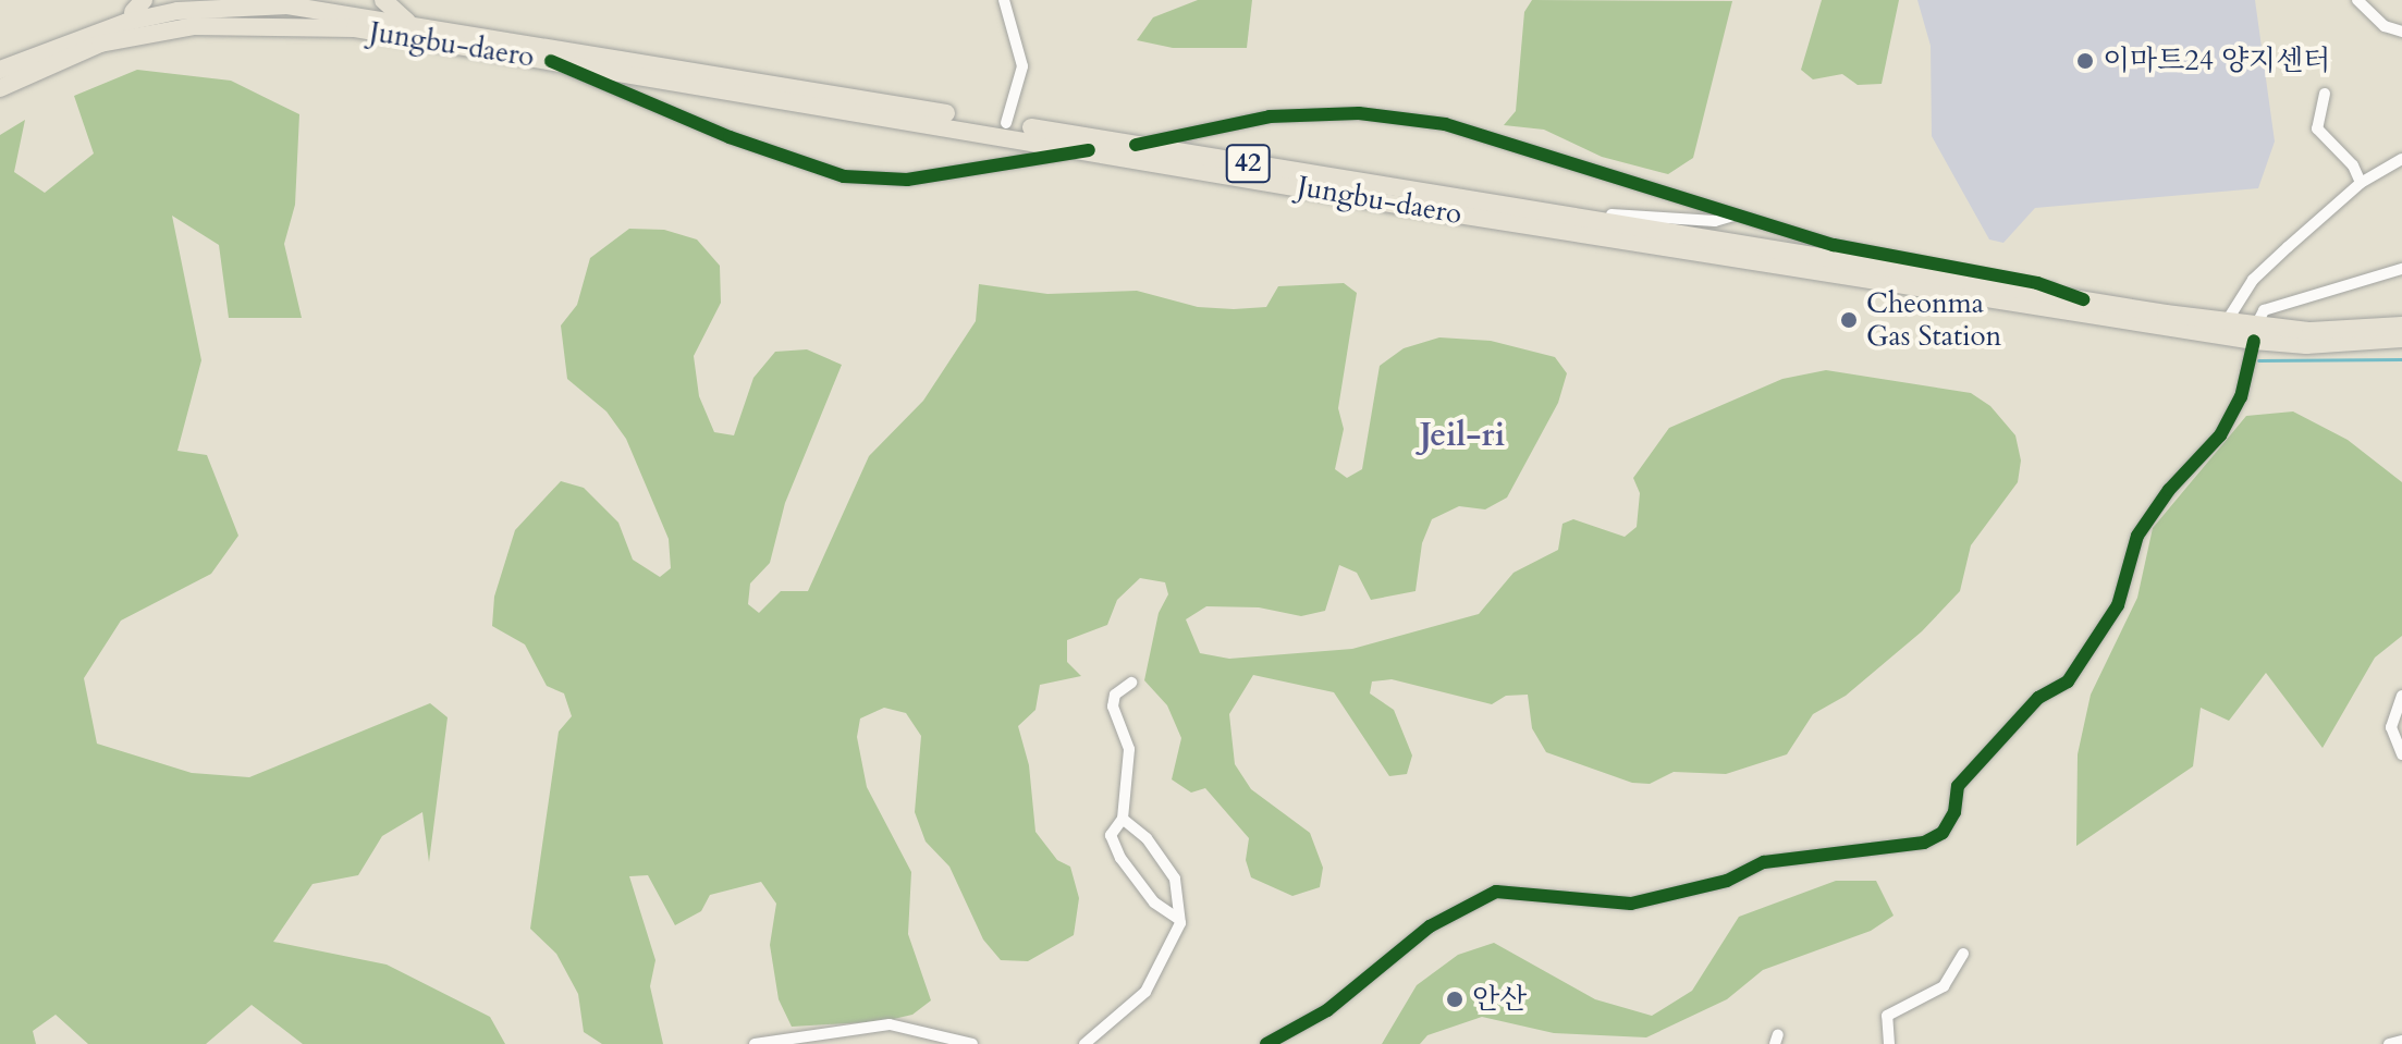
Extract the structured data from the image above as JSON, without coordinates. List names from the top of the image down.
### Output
{
  "streets": {
    "main road": ["Jungbu-daero", "42"]
  },
  "crossings": [
    ["Jungbu-daero", "42"]
  ],
  "districts": ["Jeil-ri"],
  "places": ["이마트24 양지센터", "Cheonma Gas Station", "안산"]
}
